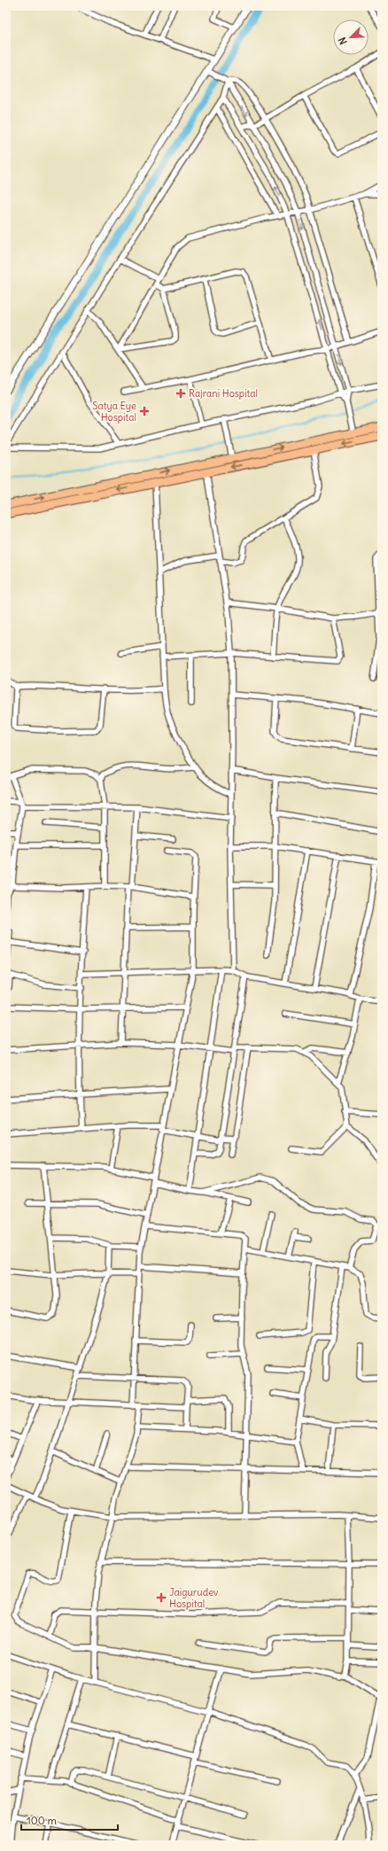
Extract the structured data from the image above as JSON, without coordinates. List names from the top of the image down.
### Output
{
  "places": {
    "health": ["Rajrani Hospital", "Satya Eye Hospital", "Jaigurudev Hospital"]
  },
  "scale_bar": "100 m",
  "north": "bottom left"
}
